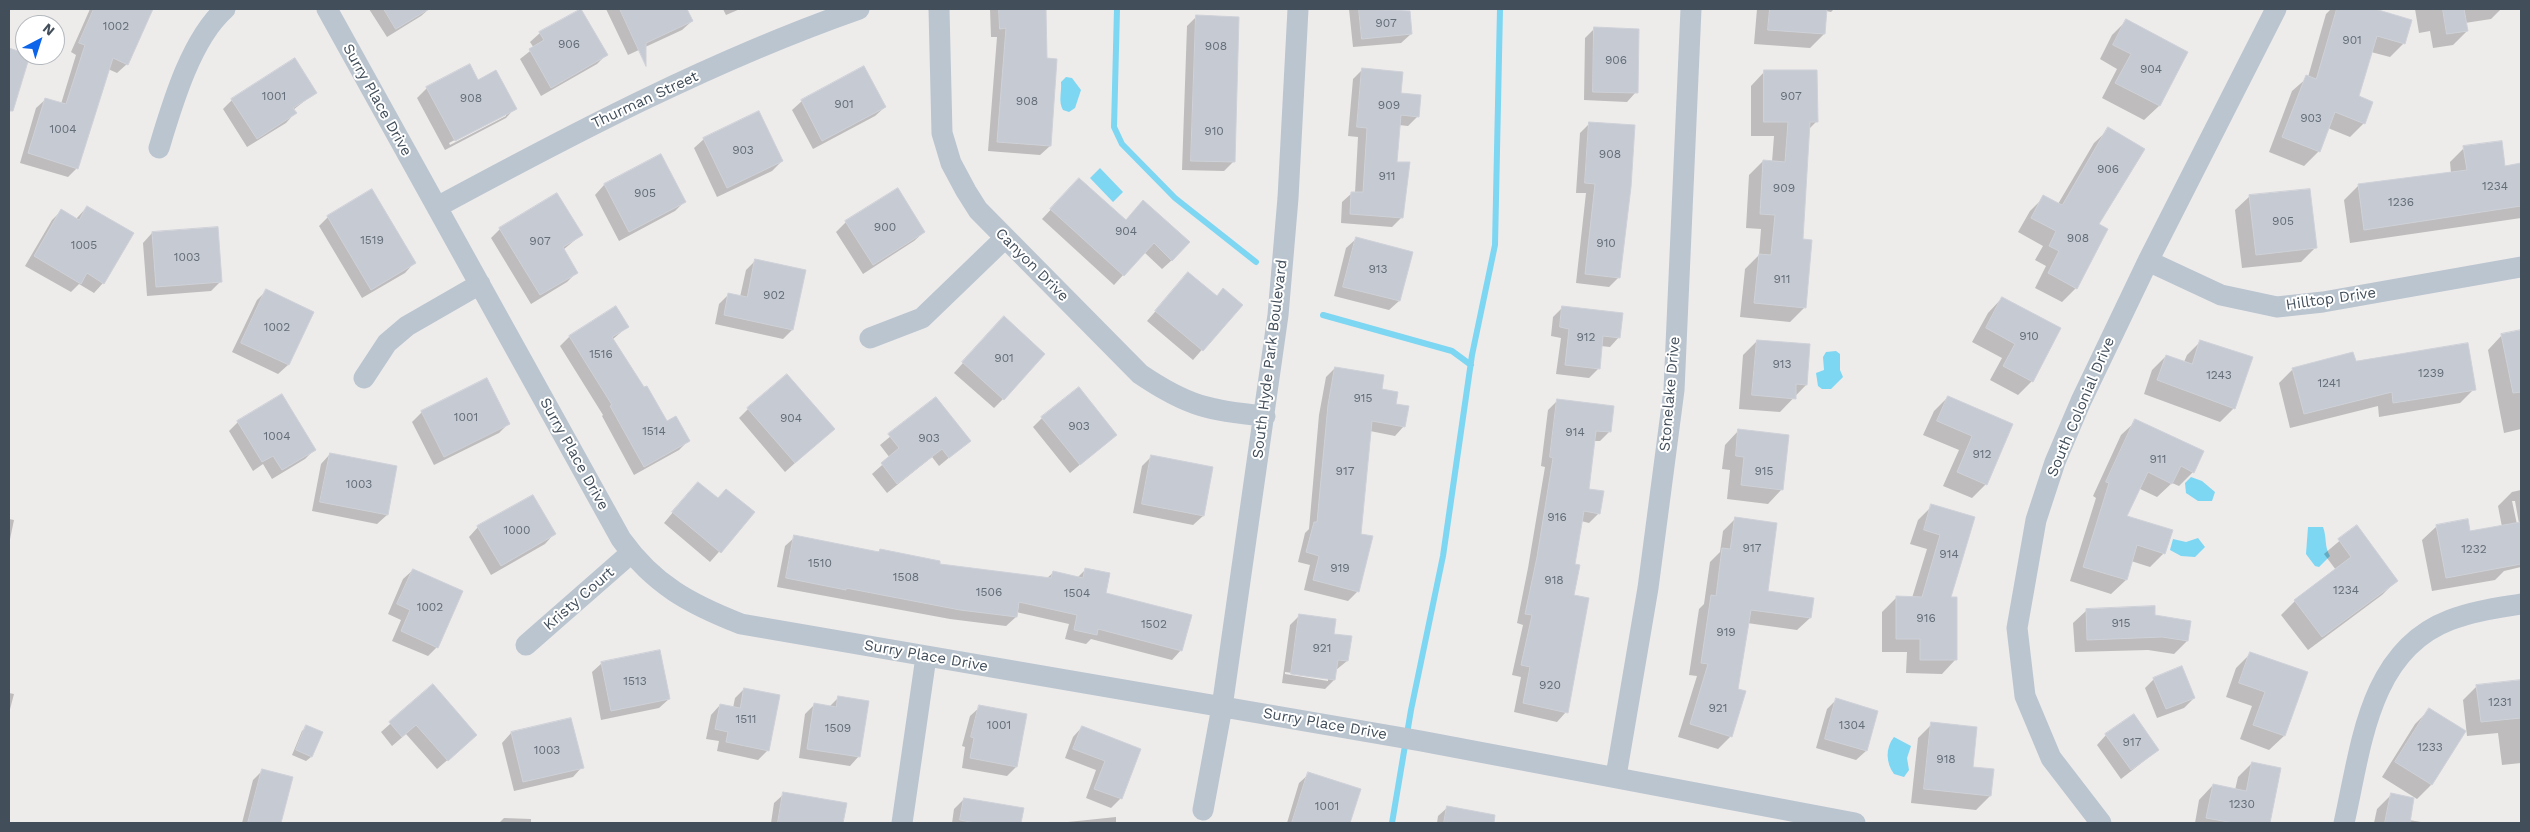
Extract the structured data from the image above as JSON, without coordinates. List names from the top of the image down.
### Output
{
  "streets": {
    "street": [
      "Surry Place Drive",
      "Thurman Street",
      "Canyon Drive",
      "Hilltop Drive",
      "South Hyde Park Boulevard",
      "Stonelake Drive",
      "South Colonial Drive",
      "Kristy Court"
    ]
  },
  "crossings": [
    ["Surry Place Drive", "Thurman Street"],
    ["Surry Place Drive", "South Hyde Park Boulevard"],
    ["Surry Place Drive", "Stonelake Drive"],
    ["Surry Place Drive", "Kristy Court"],
    ["Canyon Drive", "South Hyde Park Boulevard"],
    ["Hilltop Drive", "South Colonial Drive"]
  ],
  "house_numbers": [
    "907",
    "1002",
    "901",
    "906",
    "908",
    "906",
    "904",
    "1001",
    "907",
    "908",
    "908",
    "901",
    "909",
    "903",
    "1004",
    "910",
    "903",
    "908",
    "906",
    "911",
    "1234",
    "909",
    "905",
    "1236",
    "905",
    "900",
    "904",
    "908",
    "1519",
    "907",
    "910",
    "1005",
    "1003",
    "913",
    "911",
    "902",
    "1002",
    "910",
    "912",
    "1516",
    "901",
    "913",
    "1239",
    "1243",
    "1241",
    "915",
    "1001",
    "904",
    "903",
    "1514",
    "914",
    "1004",
    "903",
    "912",
    "911",
    "917",
    "915",
    "1003",
    "916",
    "1000",
    "917",
    "1232",
    "914",
    "1510",
    "919",
    "1508",
    "918",
    "1234",
    "1506",
    "1504",
    "1002",
    "916",
    "915",
    "1502",
    "919",
    "921",
    "1513",
    "920",
    "1231",
    "921",
    "1511",
    "1001",
    "1304",
    "1509",
    "917",
    "1233",
    "1003",
    "918",
    "1230",
    "1001"
  ],
  "north": "top right"
}
